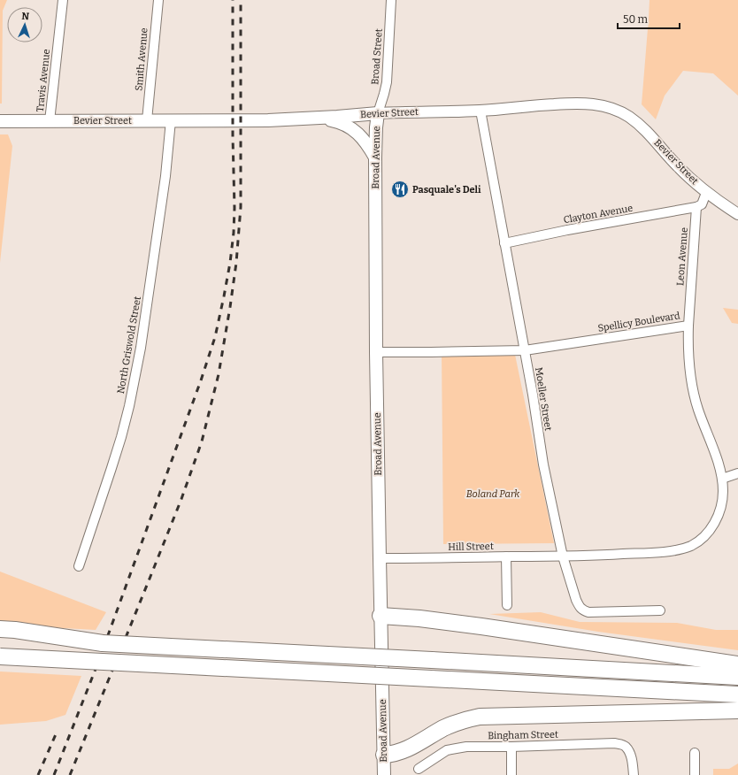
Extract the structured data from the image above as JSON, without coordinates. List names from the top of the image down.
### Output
{
  "streets": {
    "main road": ["Bevier Street", "Broad Avenue"],
    "street": [
      "Broad Street",
      "Smith Avenue",
      "Travis Avenue",
      "Clayton Avenue",
      "Leon Avenue",
      "Spellicy Boulevard",
      "North Griswold Street",
      "Moeller Street",
      "Hill Street",
      "Bingham Street"
    ]
  },
  "crossings": [
    ["Broad Street", "Bevier Street"],
    ["Broad Street", "Broad Avenue"],
    ["Smith Avenue", "Bevier Street"],
    ["Travis Avenue", "Bevier Street"],
    ["Bevier Street", "Broad Avenue"],
    ["Bevier Street", "North Griswold Street"],
    ["Bevier Street", "Moeller Street"],
    ["Broad Avenue", "Spellicy Boulevard"],
    ["Broad Avenue", "Hill Street"],
    ["Clayton Avenue", "Leon Avenue"],
    ["Clayton Avenue", "Moeller Street"],
    ["Leon Avenue", "Spellicy Boulevard"],
    ["Spellicy Boulevard", "Moeller Street"],
    ["Spellicy Boulevard", "Hill Street"],
    ["Moeller Street", "Hill Street"]
  ],
  "parks": ["Boland Park"],
  "places": {
    "restaurant": ["Pasquale's Deli"]
  },
  "scale_bar": "50 m",
  "north": "top"
}
